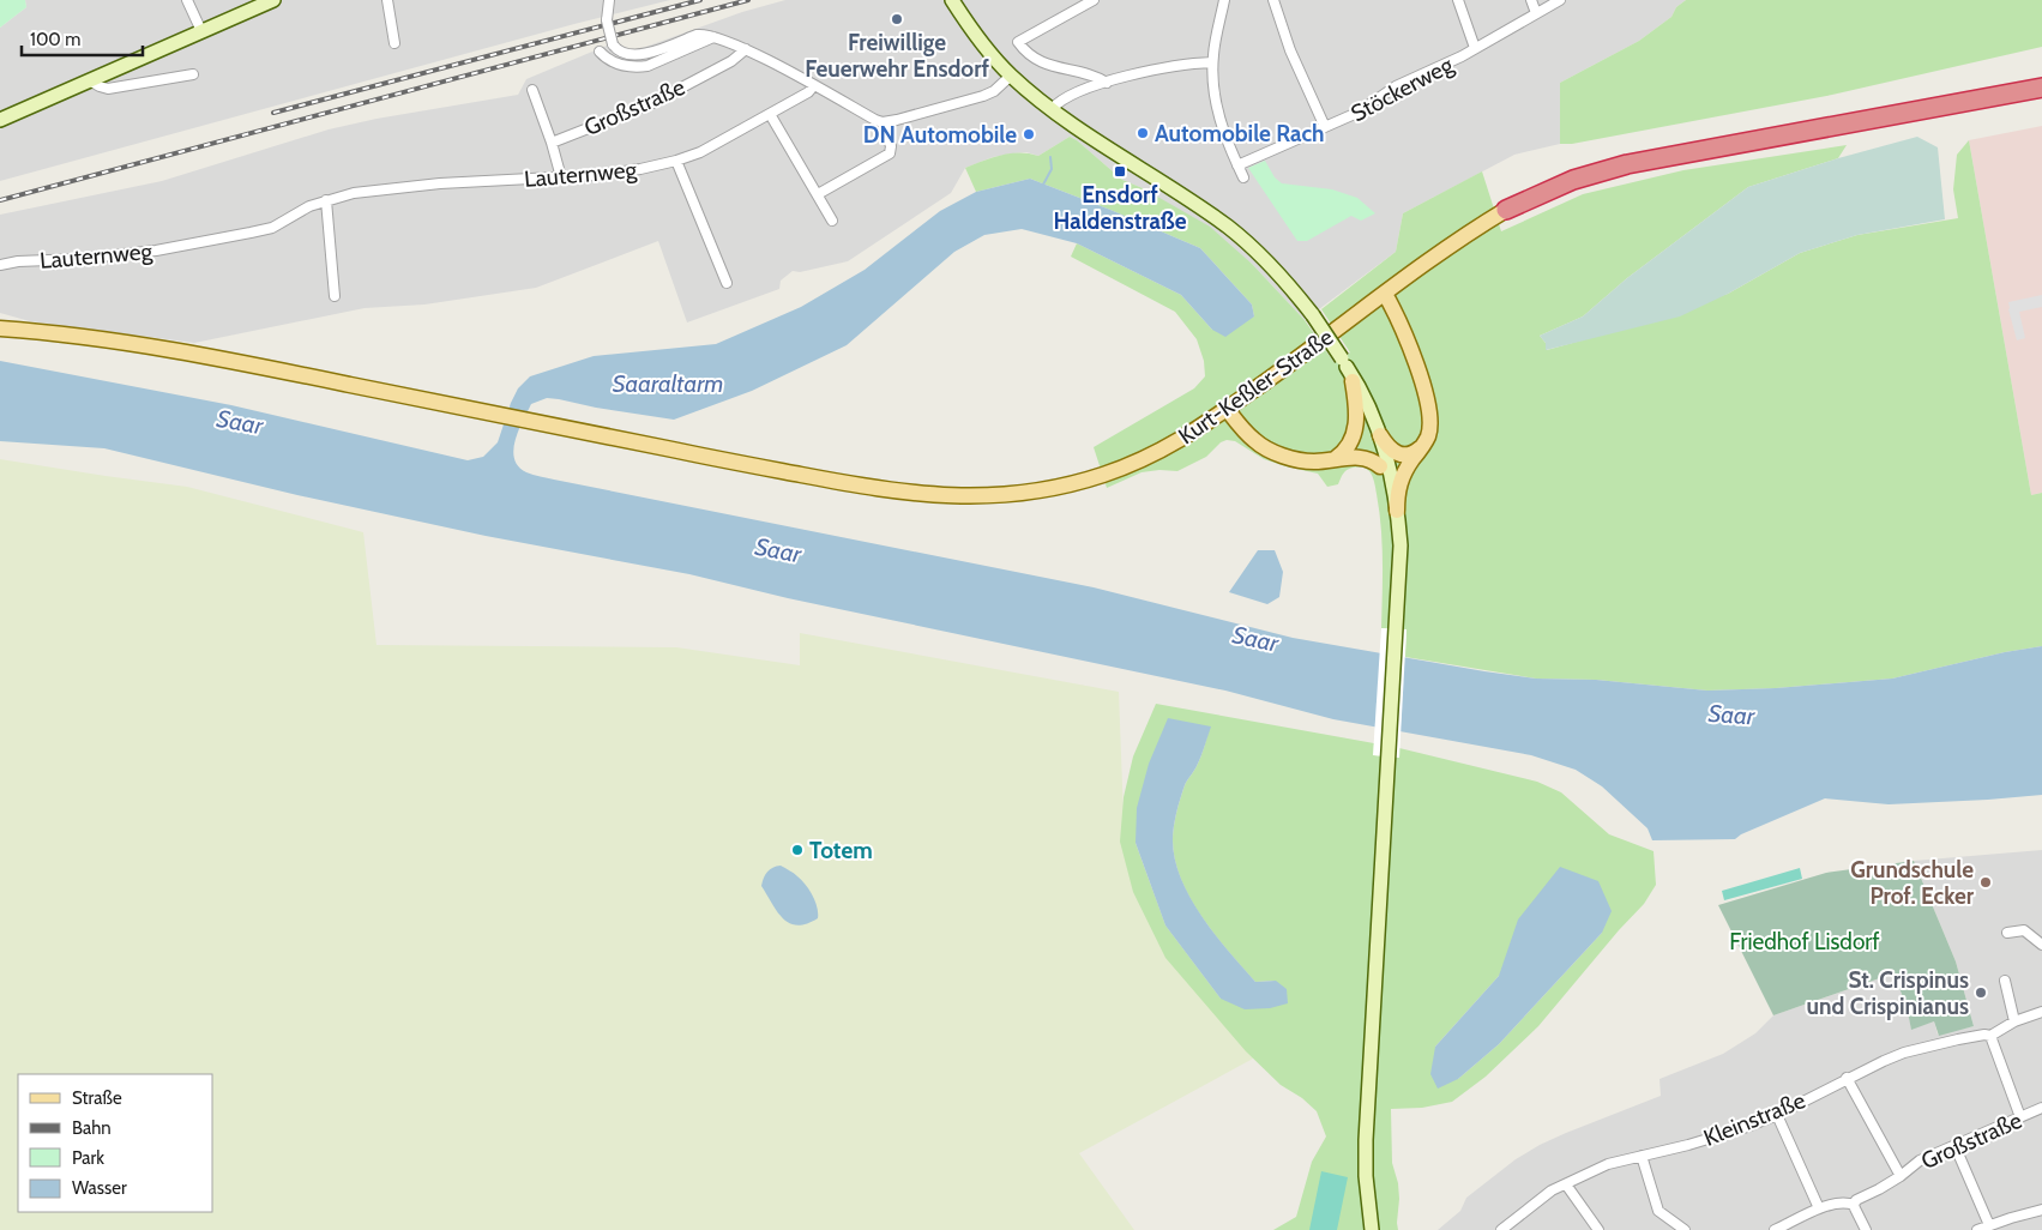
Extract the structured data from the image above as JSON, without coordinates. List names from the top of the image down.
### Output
{
  "streets": {
    "main road": ["Kurt-Keßler-Straße"],
    "street": [
      "Stöckerweg",
      "Großstraße",
      "Lauternweg",
      "Kleinstraße"
    ]
  },
  "water": ["Saaraltarm", "Saar"],
  "parks": ["Friedhof Lisdorf"],
  "places": {
    "other": [
      "Freiwillige Feuerwehr Ensdorf",
      "Automobile Rach",
      "DN Automobile",
      "Totem",
      "Grundschule Prof. Ecker",
      "St. Crispinus und Crispinianus"
    ],
    "transit": ["Ensdorf Haldenstraße"]
  },
  "legend": [
    "Straße",
    "Bahn",
    "Park",
    "Wasser"
  ],
  "scale_bar": "100 m"
}
